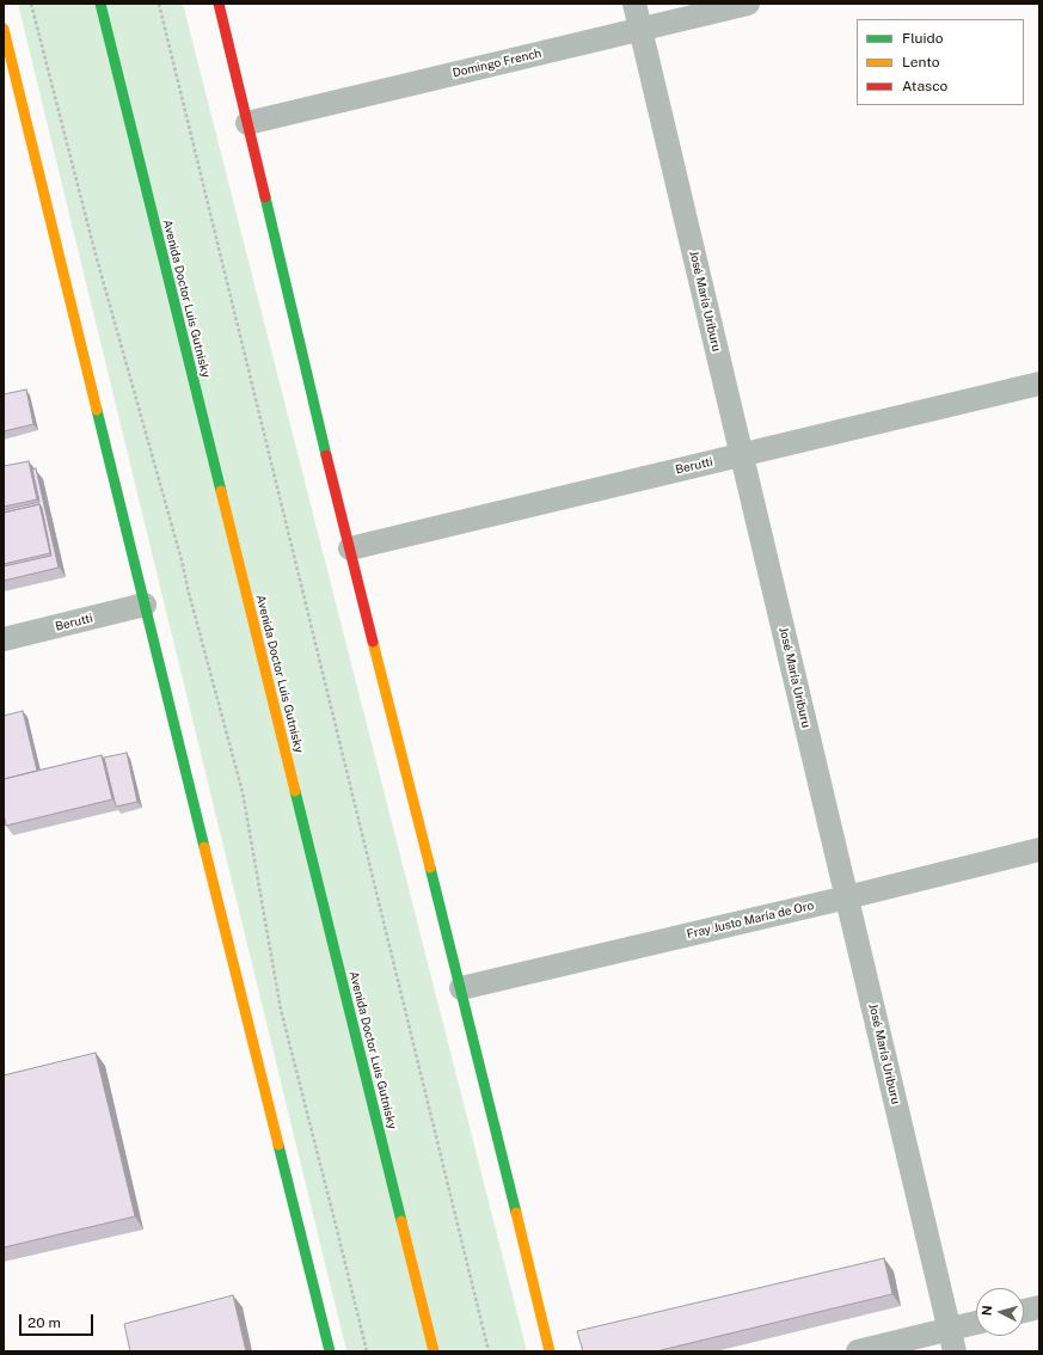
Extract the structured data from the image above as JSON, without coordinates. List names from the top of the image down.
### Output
{
  "streets": {
    "main road": ["Avenida Doctor Luis Gutnisky"],
    "street": [
      "Domingo French",
      "José María Uriburu",
      "Berutti",
      "Fray Justo María de Oro"
    ]
  },
  "crossings": [
    ["Domingo French", "José María Uriburu"],
    ["José María Uriburu", "Berutti"],
    ["José María Uriburu", "Fray Justo María de Oro"]
  ],
  "legend": ["Fluido", "Lento", "Atasco"],
  "scale_bar": "20 m",
  "north": "left"
}
